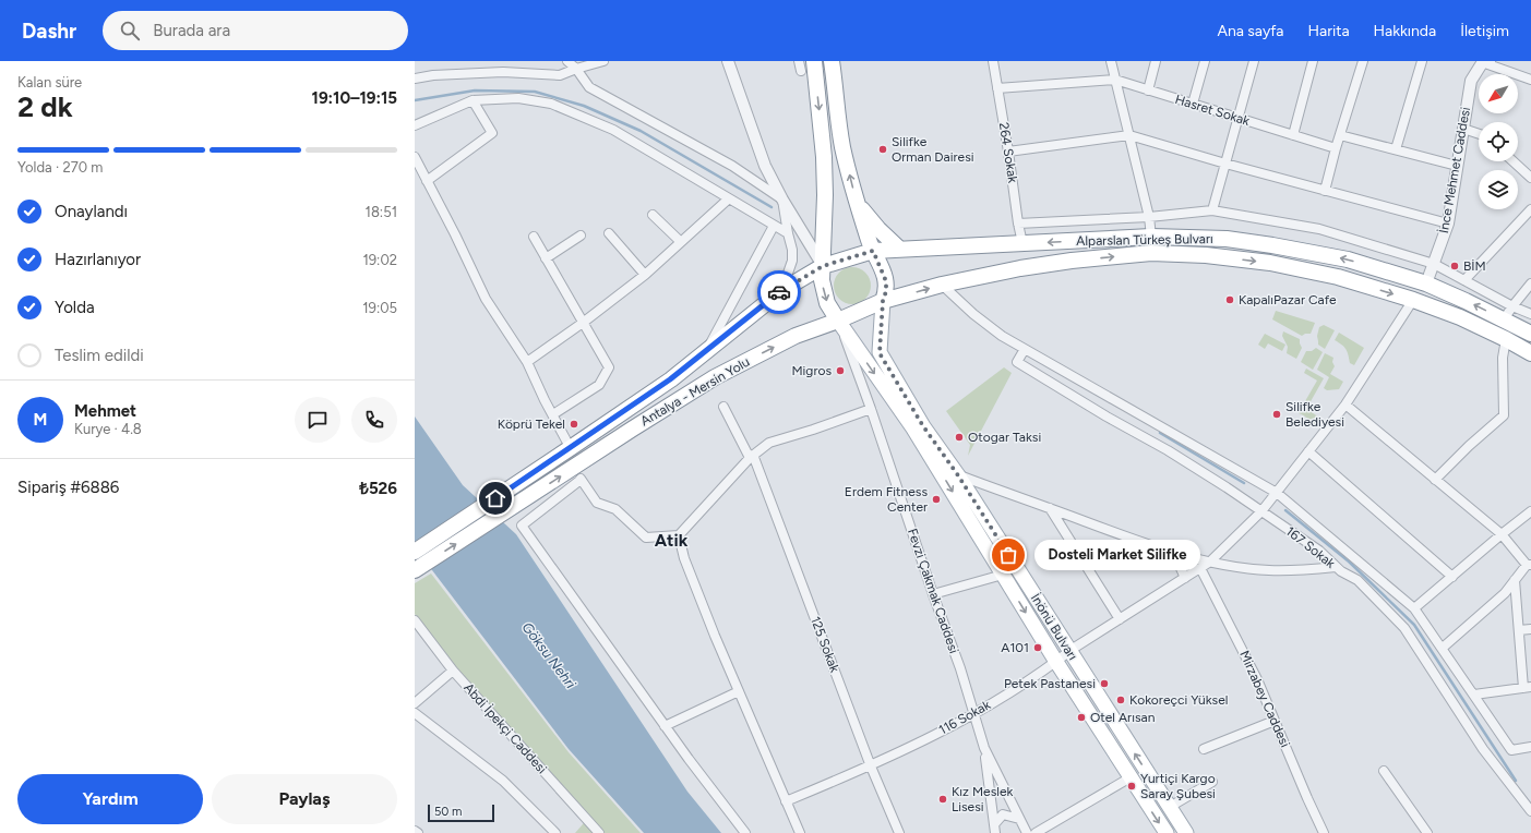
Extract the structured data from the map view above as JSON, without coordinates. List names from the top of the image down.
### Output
{
  "streets": {
    "highway": ["Alparslan Türkeş Bulvarı", "Antalya - Mersin Yolu"],
    "main road": ["İnönü Bulvarı"],
    "street": [
      "Hasret Sokak",
      "264 Sokak",
      "İnce Mehmet Caddesi",
      "167 Sokak",
      "Fevzi Çakmak Caddesi",
      "125 Sokak",
      "Mirzabey Caddesi",
      "116 Sokak",
      "Abdi İpekçi Caddesi"
    ]
  },
  "crossings": [
    ["Hasret Sokak", "264 Sokak"],
    ["264 Sokak", "Alparslan Türkeş Bulvarı"],
    ["İnce Mehmet Caddesi", "Alparslan Türkeş Bulvarı"],
    ["Alparslan Türkeş Bulvarı", "Antalya - Mersin Yolu"],
    ["Alparslan Türkeş Bulvarı", "Fevzi Çakmak Caddesi"],
    ["Alparslan Türkeş Bulvarı", "İnönü Bulvarı"],
    ["Alparslan Türkeş Bulvarı", "116 Sokak"],
    ["Antalya - Mersin Yolu", "Fevzi Çakmak Caddesi"],
    ["Antalya - Mersin Yolu", "İnönü Bulvarı"],
    ["167 Sokak", "116 Sokak"],
    ["Fevzi Çakmak Caddesi", "İnönü Bulvarı"],
    ["Fevzi Çakmak Caddesi", "116 Sokak"],
    ["İnönü Bulvarı", "116 Sokak"],
    ["125 Sokak", "116 Sokak"],
    ["Mirzabey Caddesi", "116 Sokak"]
  ],
  "districts": ["Atik"],
  "water": ["Göksu Nehri"],
  "places": [
    "Silifke Orman Dairesi",
    "BİM",
    "KapalıPazar Cafe",
    "Migros",
    "Silifke Belediyesi",
    "Köprü Tekel",
    "Otogar Taksi",
    "Erdem Fitness Center",
    "Dosteli Market Silifke",
    "A101",
    "Petek Pastanesi",
    "Kokoreçci Yüksel",
    "Otel Arısan",
    "Yurtiçi Kargo Saray Şubesi",
    "Kız Meslek Lisesi"
  ],
  "scale_bar": "50 m",
  "north": "bottom left",
  "page": {
    "header": "Dashr",
    "search": "Burada ara",
    "nav": [
      "Ana sayfa",
      "Harita",
      "Hakkında",
      "İletişim"
    ],
    "heading": ["2 dk", "Kalan süre", "19:10–19:15"],
    "panel": [
      "Mehmet",
      "Kurye · 4.8",
      "Sipariş #6886",
      "₺526"
    ],
    "bar": "Yolda · 270 m",
    "list": [
      ["Onaylandı", "18:51"],
      ["Hazırlanıyor", "19:02"],
      ["Yolda", "19:05"],
      "Teslim edildi"
    ],
    "round": "M",
    "bubble": "Dosteli Market Silifke",
    "buttons": ["Yardım", "Paylaş"],
    "scale": "50 m"
  }
}
